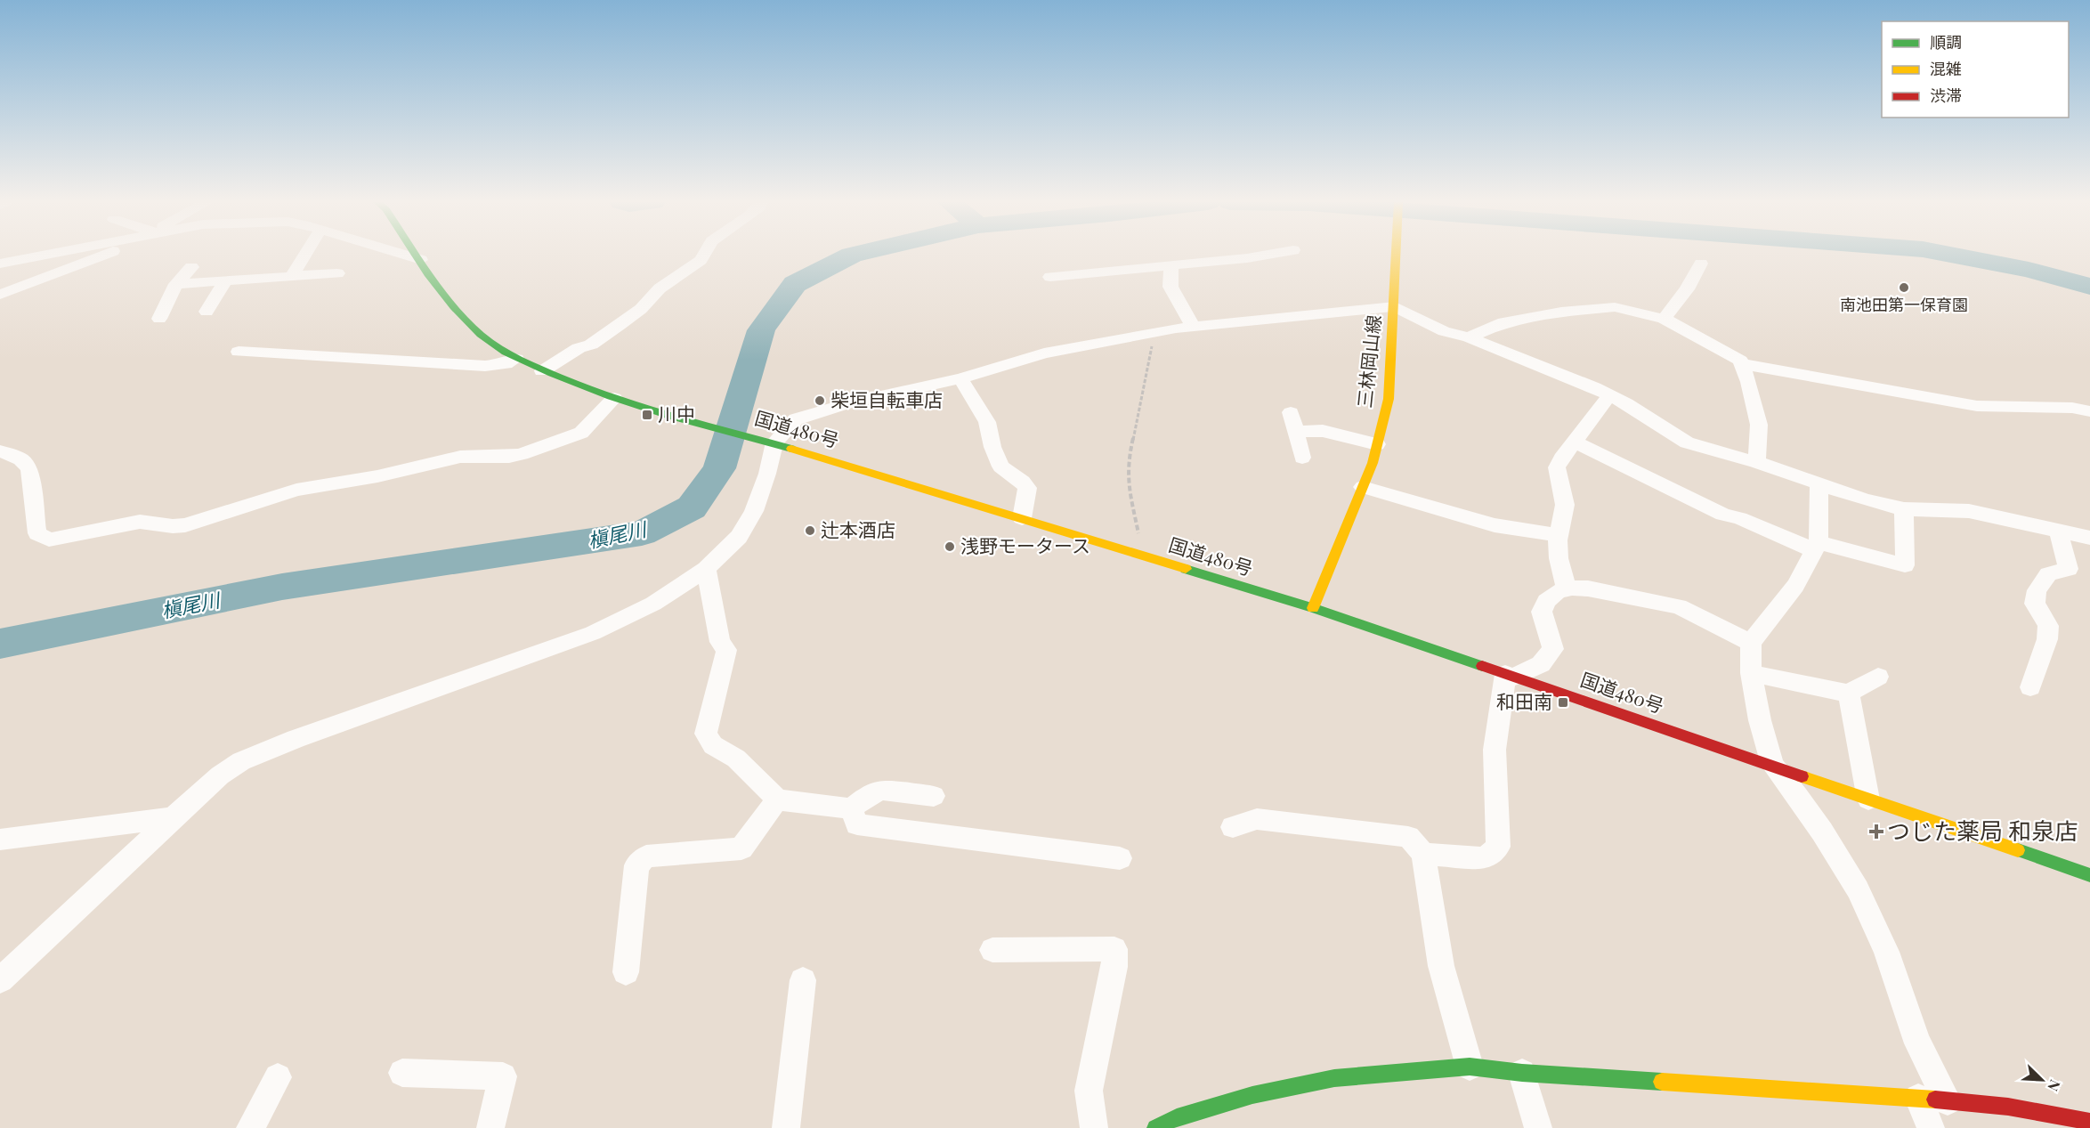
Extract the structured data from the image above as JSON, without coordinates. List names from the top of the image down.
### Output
{
  "streets": {
    "main road": ["三林岡山線", "国道480号"]
  },
  "crossings": [
    ["三林岡山線", "国道480号"]
  ],
  "water": ["槇尾川"],
  "places": {
    "other": [
      "南池田第一保育園",
      "柴垣自転車店",
      "辻本酒店",
      "浅野モータース"
    ],
    "transit": ["川中", "和田南"],
    "health": ["つじた薬局 和泉店"]
  },
  "legend": ["順調", "混雑", "渋滞"],
  "north": "bottom right"
}
